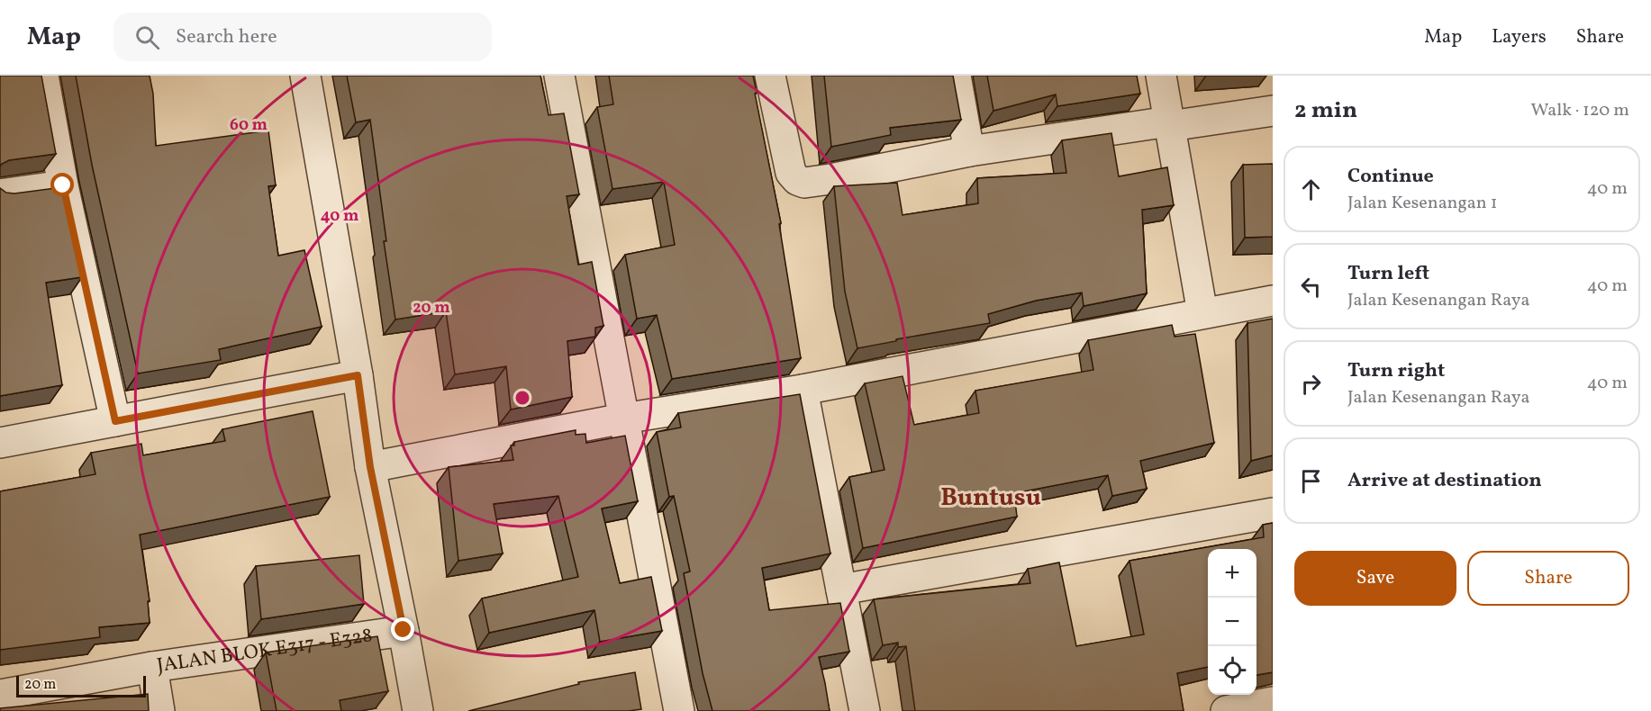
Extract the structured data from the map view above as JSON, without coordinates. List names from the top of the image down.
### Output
{
  "streets": {
    "street": ["JALAN BLOK E317 - E328"]
  },
  "districts": ["Buntusu"],
  "scale_bar": "20 m",
  "page": {
    "header": "Map",
    "search": "Search here",
    "nav": ["Map", "Layers", "Share"],
    "heading": ["2 min", "Walk · 120 m"],
    "list": [
      ["Continue", "Jalan Kesenangan 1", "40 m"],
      ["Turn left", "Jalan Kesenangan Raya", "40 m"],
      ["Turn right", "Jalan Kesenangan Raya", "40 m"],
      "Arrive at destination"
    ],
    "buttons": ["Save", "Share"],
    "map_buttons": ["+", "−"],
    "scale": "20 m"
  },
  "rings": ["60 m", "40 m", "20 m"]
}
